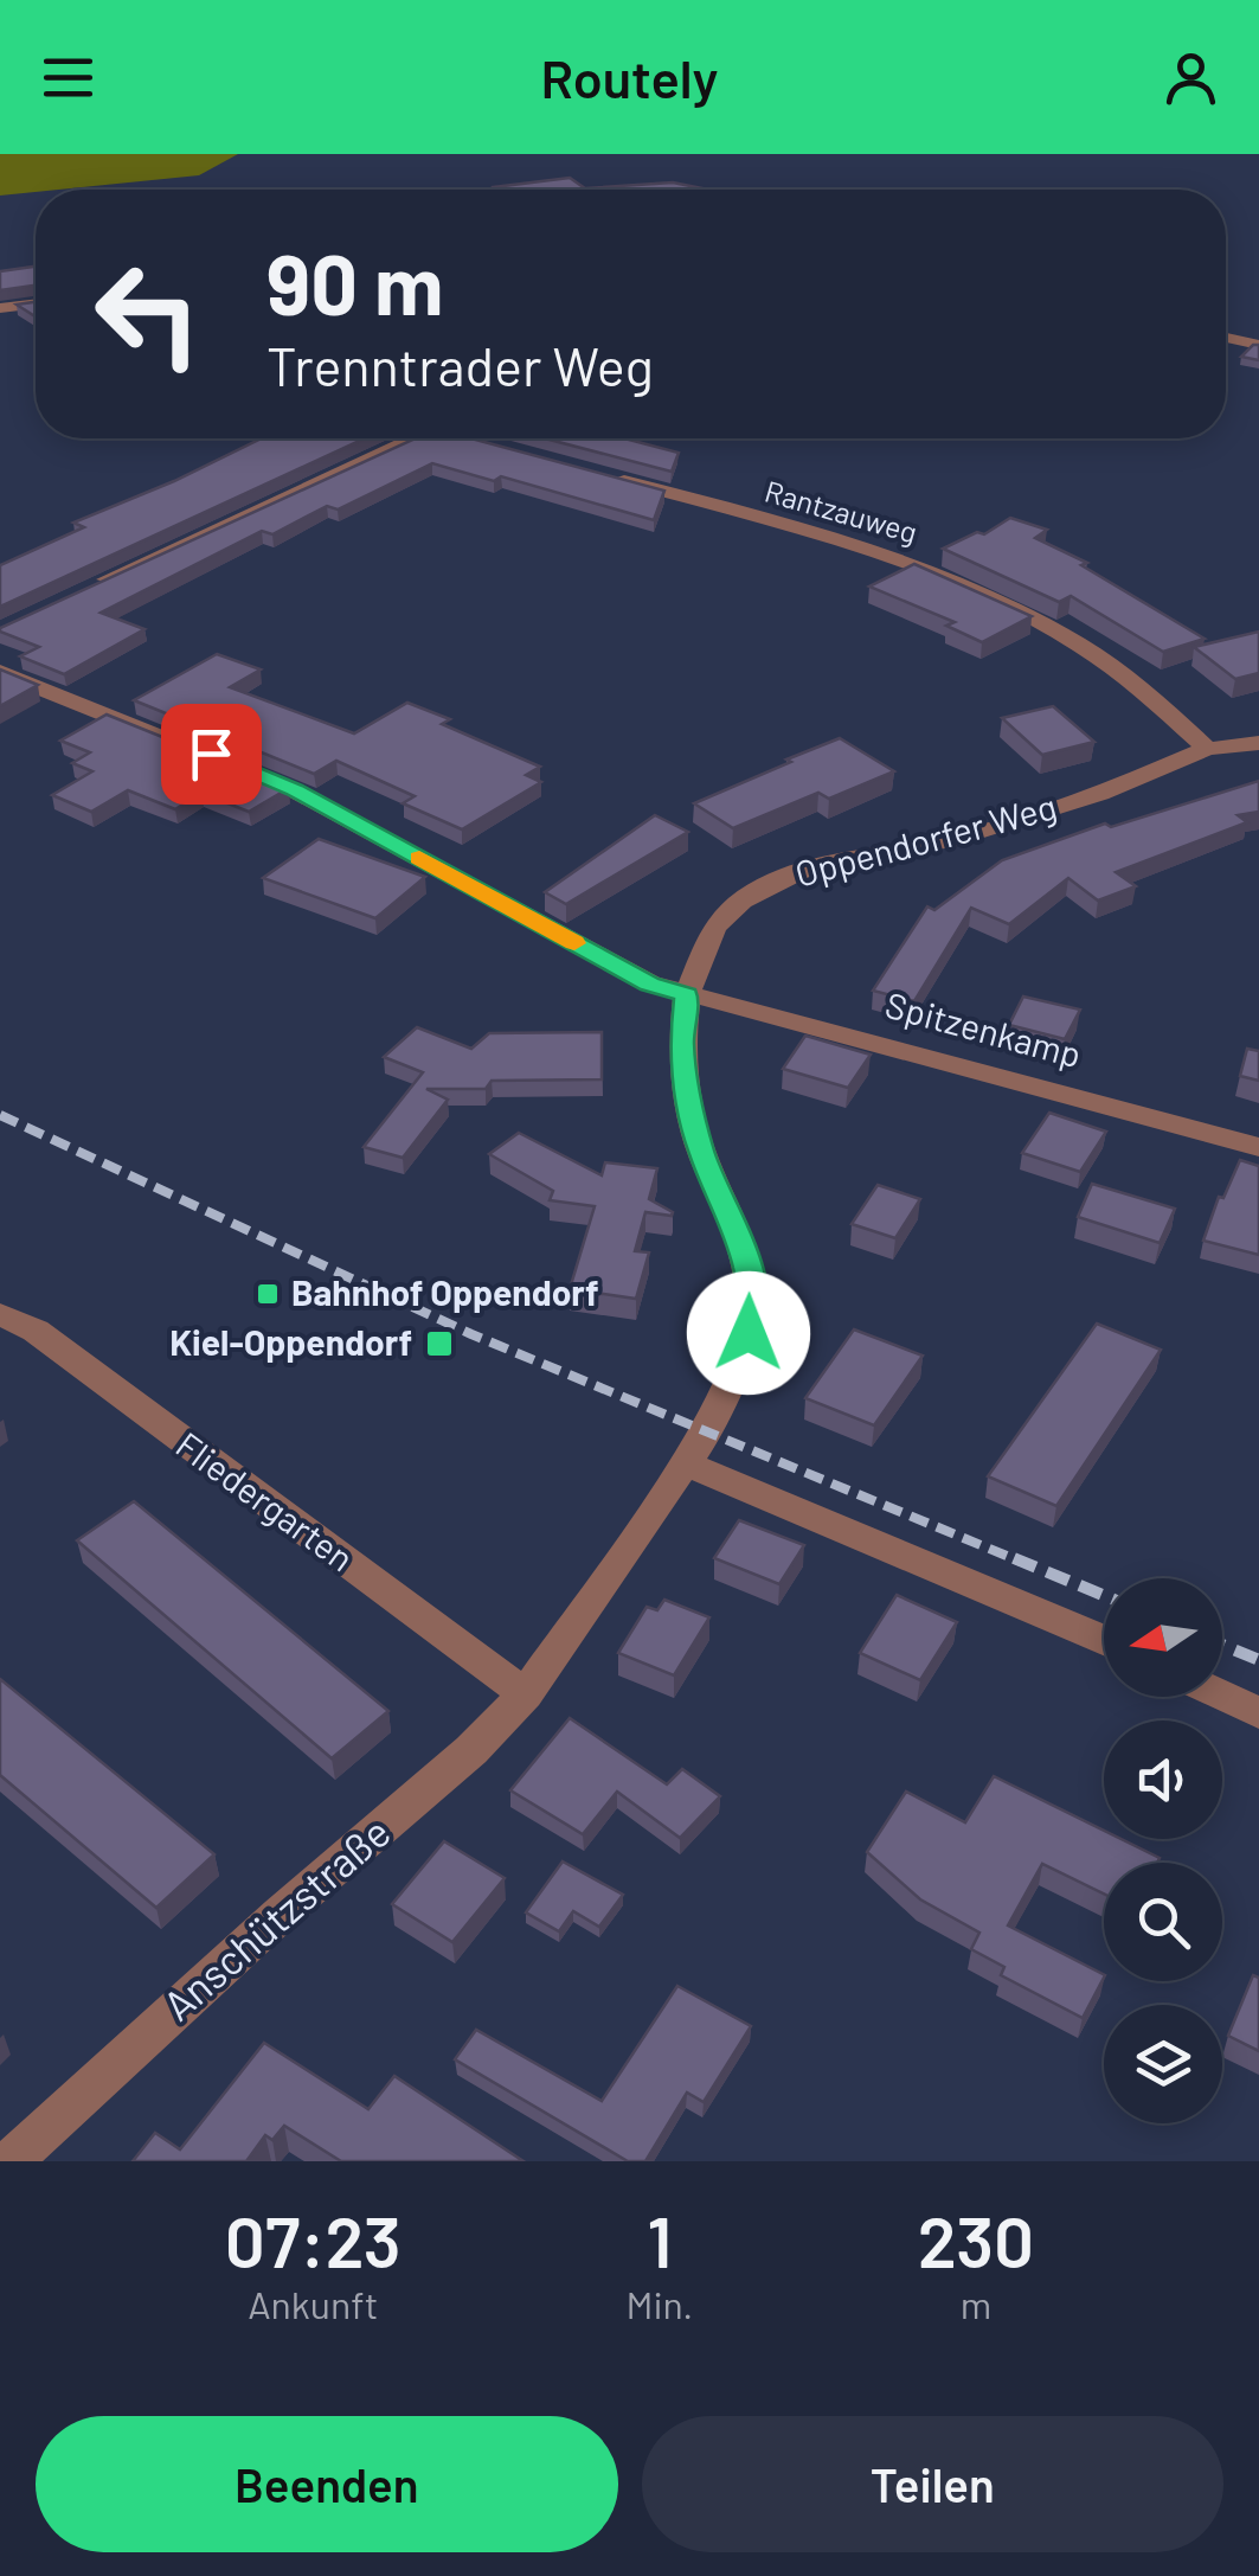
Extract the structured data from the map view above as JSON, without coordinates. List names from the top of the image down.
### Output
{
  "streets": {
    "street": [
      "Rantzauweg",
      "Oppendorfer Weg",
      "Spitzenkamp",
      "Fliedergarten",
      "Anschützstraße"
    ]
  },
  "crossings": [
    ["Rantzauweg", "Oppendorfer Weg"],
    ["Oppendorfer Weg", "Spitzenkamp"],
    ["Oppendorfer Weg", "Fliedergarten"],
    ["Oppendorfer Weg", "Anschützstraße"],
    ["Fliedergarten", "Anschützstraße"]
  ],
  "places": {
    "transit": ["Bahnhof Oppendorf", "Kiel-Oppendorf"]
  },
  "north": "left",
  "page": {
    "header": "Routely",
    "turn": ["90 m", "Trenntrader Weg"],
    "eta": [
      "07:23",
      "Ankunft",
      "1",
      "Min.",
      "230",
      "m"
    ],
    "buttons": ["Beenden", "Teilen"]
  }
}
